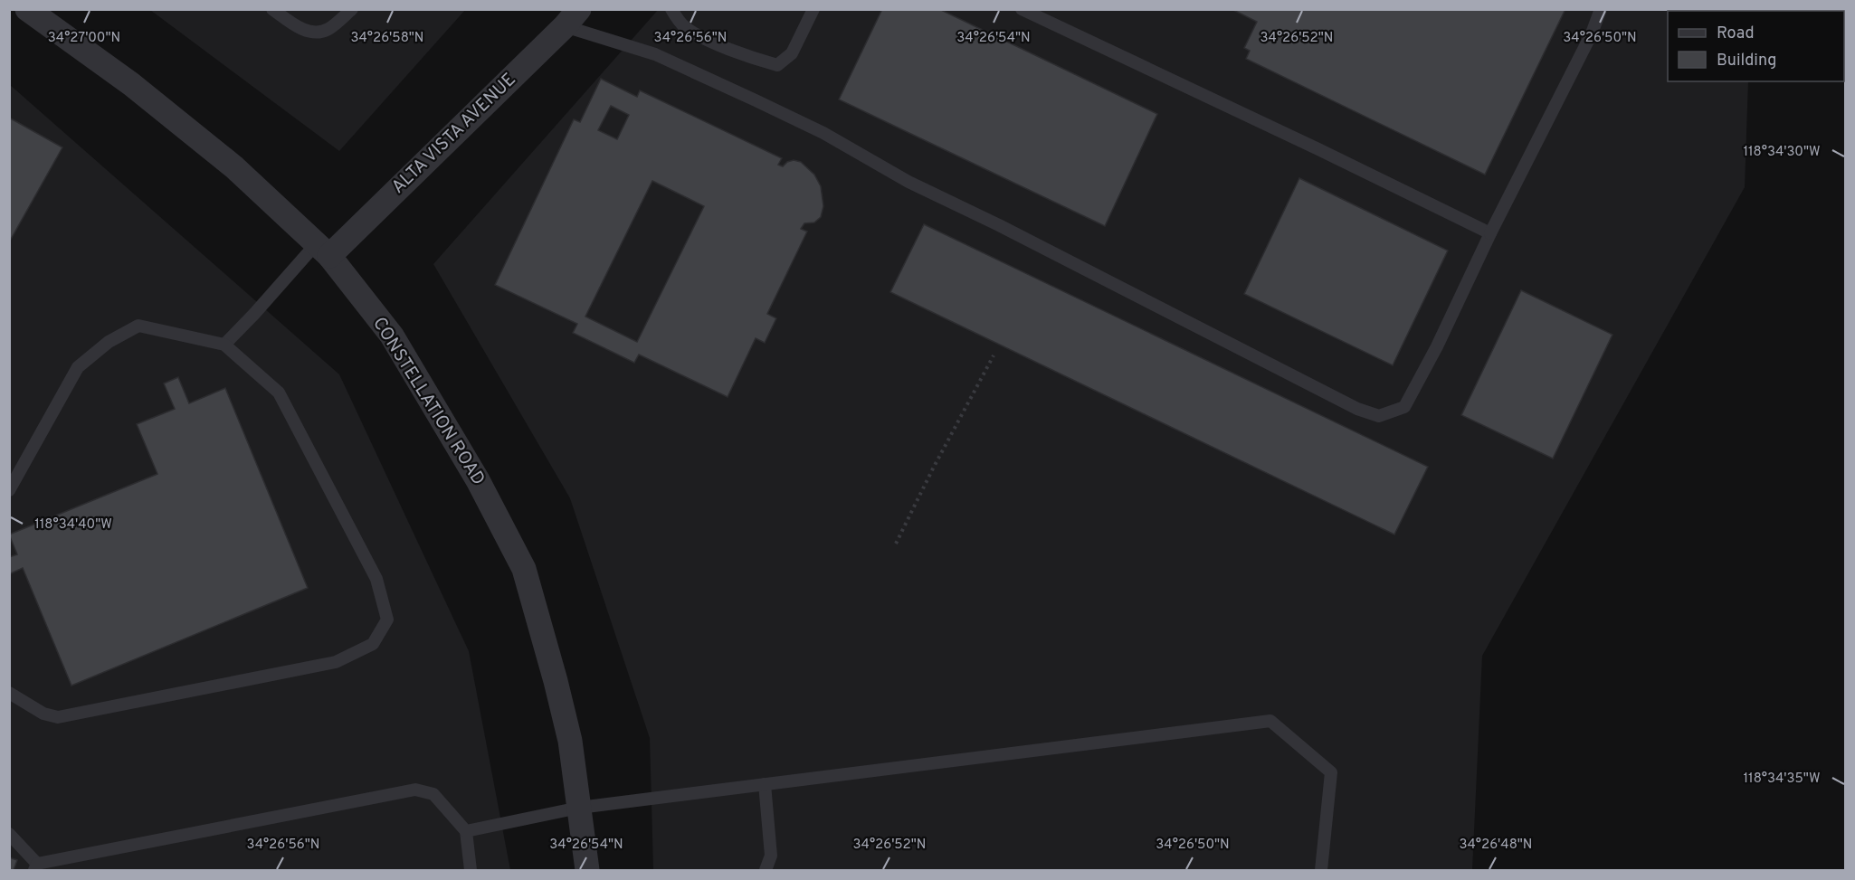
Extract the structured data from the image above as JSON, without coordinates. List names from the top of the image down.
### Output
{
  "streets": {
    "street": ["ALTA VISTA AVENUE", "CONSTELLATION ROAD"]
  },
  "crossings": [
    ["ALTA VISTA AVENUE", "CONSTELLATION ROAD"]
  ],
  "legend": ["Road", "Building"],
  "coordinates": [
    "34°27'00\"N",
    "34°26'58\"N",
    "34°26'56\"N",
    "34°26'54\"N",
    "34°26'52\"N",
    "34°26'50\"N",
    "118°34'30\"W",
    "118°34'40\"W",
    "118°34'35\"W",
    "34°26'48\"N"
  ]
}
